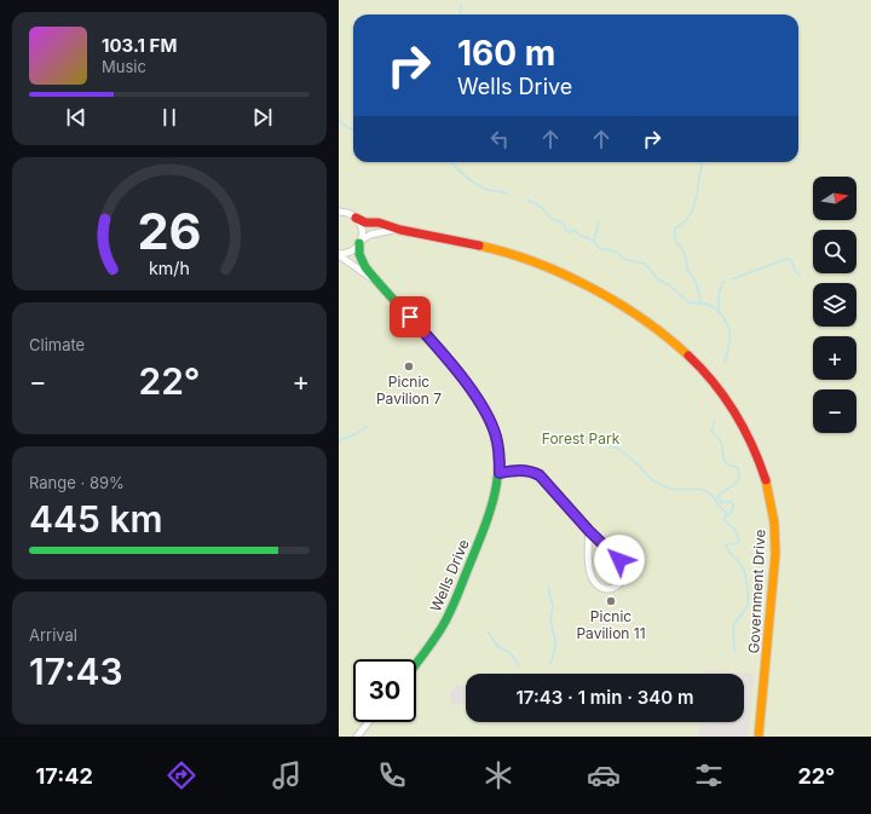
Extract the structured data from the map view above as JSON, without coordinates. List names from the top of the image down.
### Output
{
  "streets": {
    "street": ["Wells Drive", "Government Drive"]
  },
  "crossings": [
    ["Wells Drive", "Government Drive"]
  ],
  "parks": ["Forest Park"],
  "places": ["Picnic Pavilion 7", "Picnic Pavilion 11"],
  "north": "right",
  "page": {
    "turn": ["160 m", "Wells Drive"],
    "song": ["103.1 FM", "Music"],
    "map_buttons": ["+", "−"],
    "tile": [
      "Climate",
      ["Range · 89%", "445 km"],
      ["Arrival", "17:43"]
    ],
    "heat": ["−", "22°", "+"],
    "limit": "30",
    "trip": "17:43 · 1 min · 340 m",
    "tabs": ["17:42", "22°"],
    "gauge": ["26", "km/h"]
  }
}
